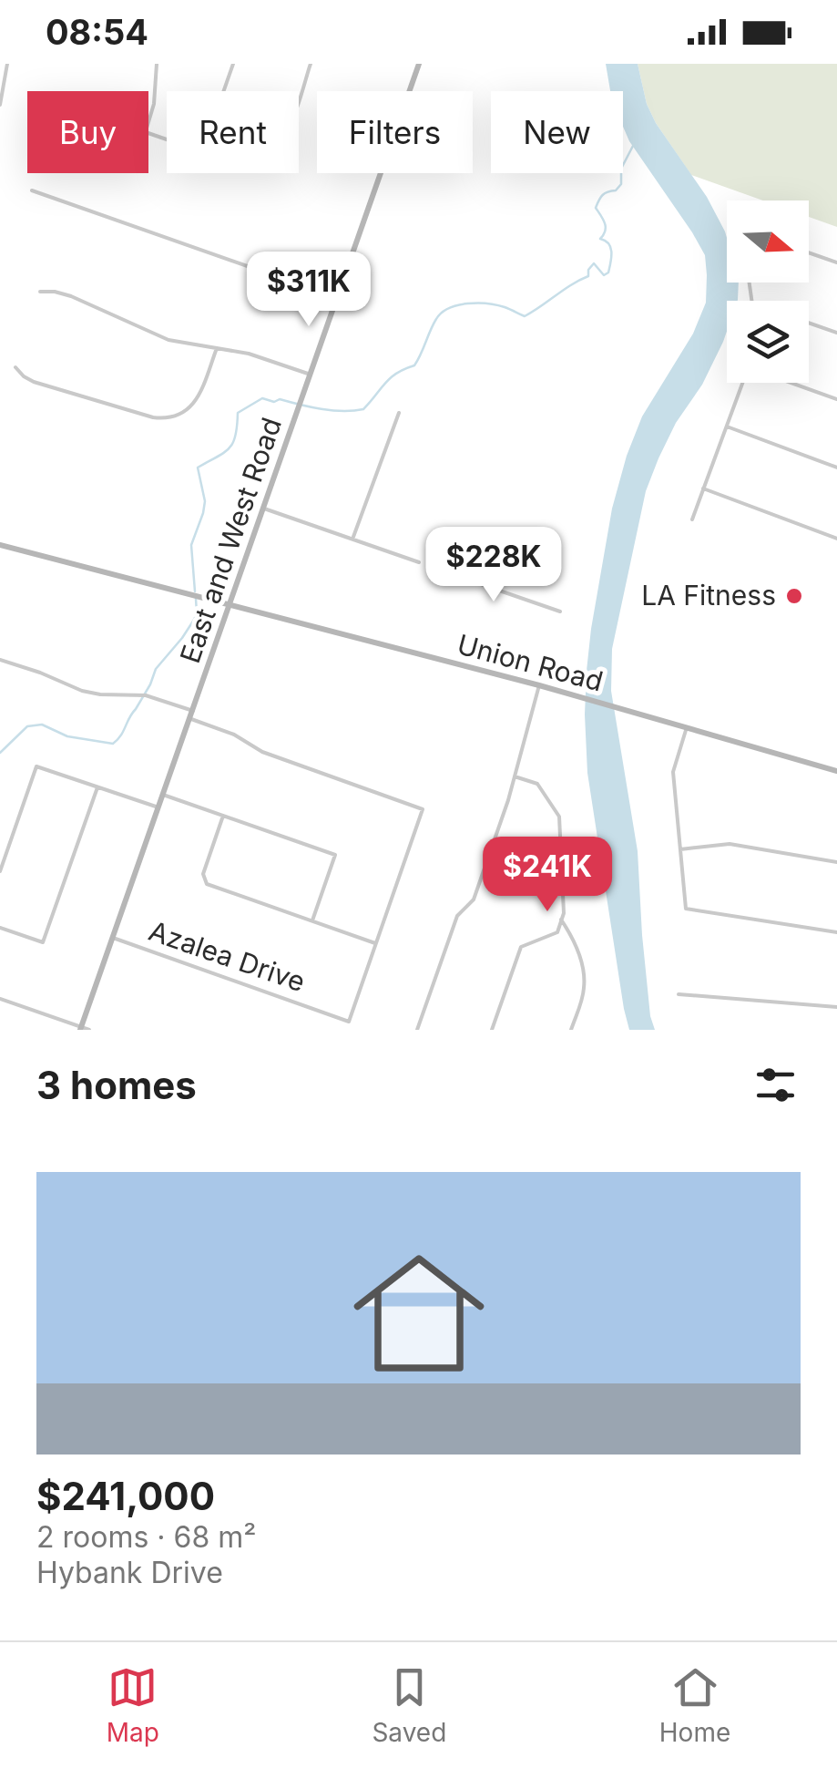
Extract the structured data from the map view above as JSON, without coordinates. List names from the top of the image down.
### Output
{
  "streets": {
    "street": ["East and West Road", "Union Road", "Azalea Drive"]
  },
  "crossings": [
    ["East and West Road", "Union Road"],
    ["East and West Road", "Azalea Drive"]
  ],
  "places": ["LA Fitness"],
  "north": "right",
  "page": {
    "status": "08:54",
    "chip": [
      "Buy",
      "Rent",
      "Filters",
      "New"
    ],
    "price": ["$311K", "$228K", "$241K"],
    "heading": "3 homes",
    "list": [
      {
        "name": "$241,000",
        "note": "2 rooms · 68 m² · Hybank Drive"
      }
    ],
    "tabs": ["Map", "Saved", "Home"]
  }
}
